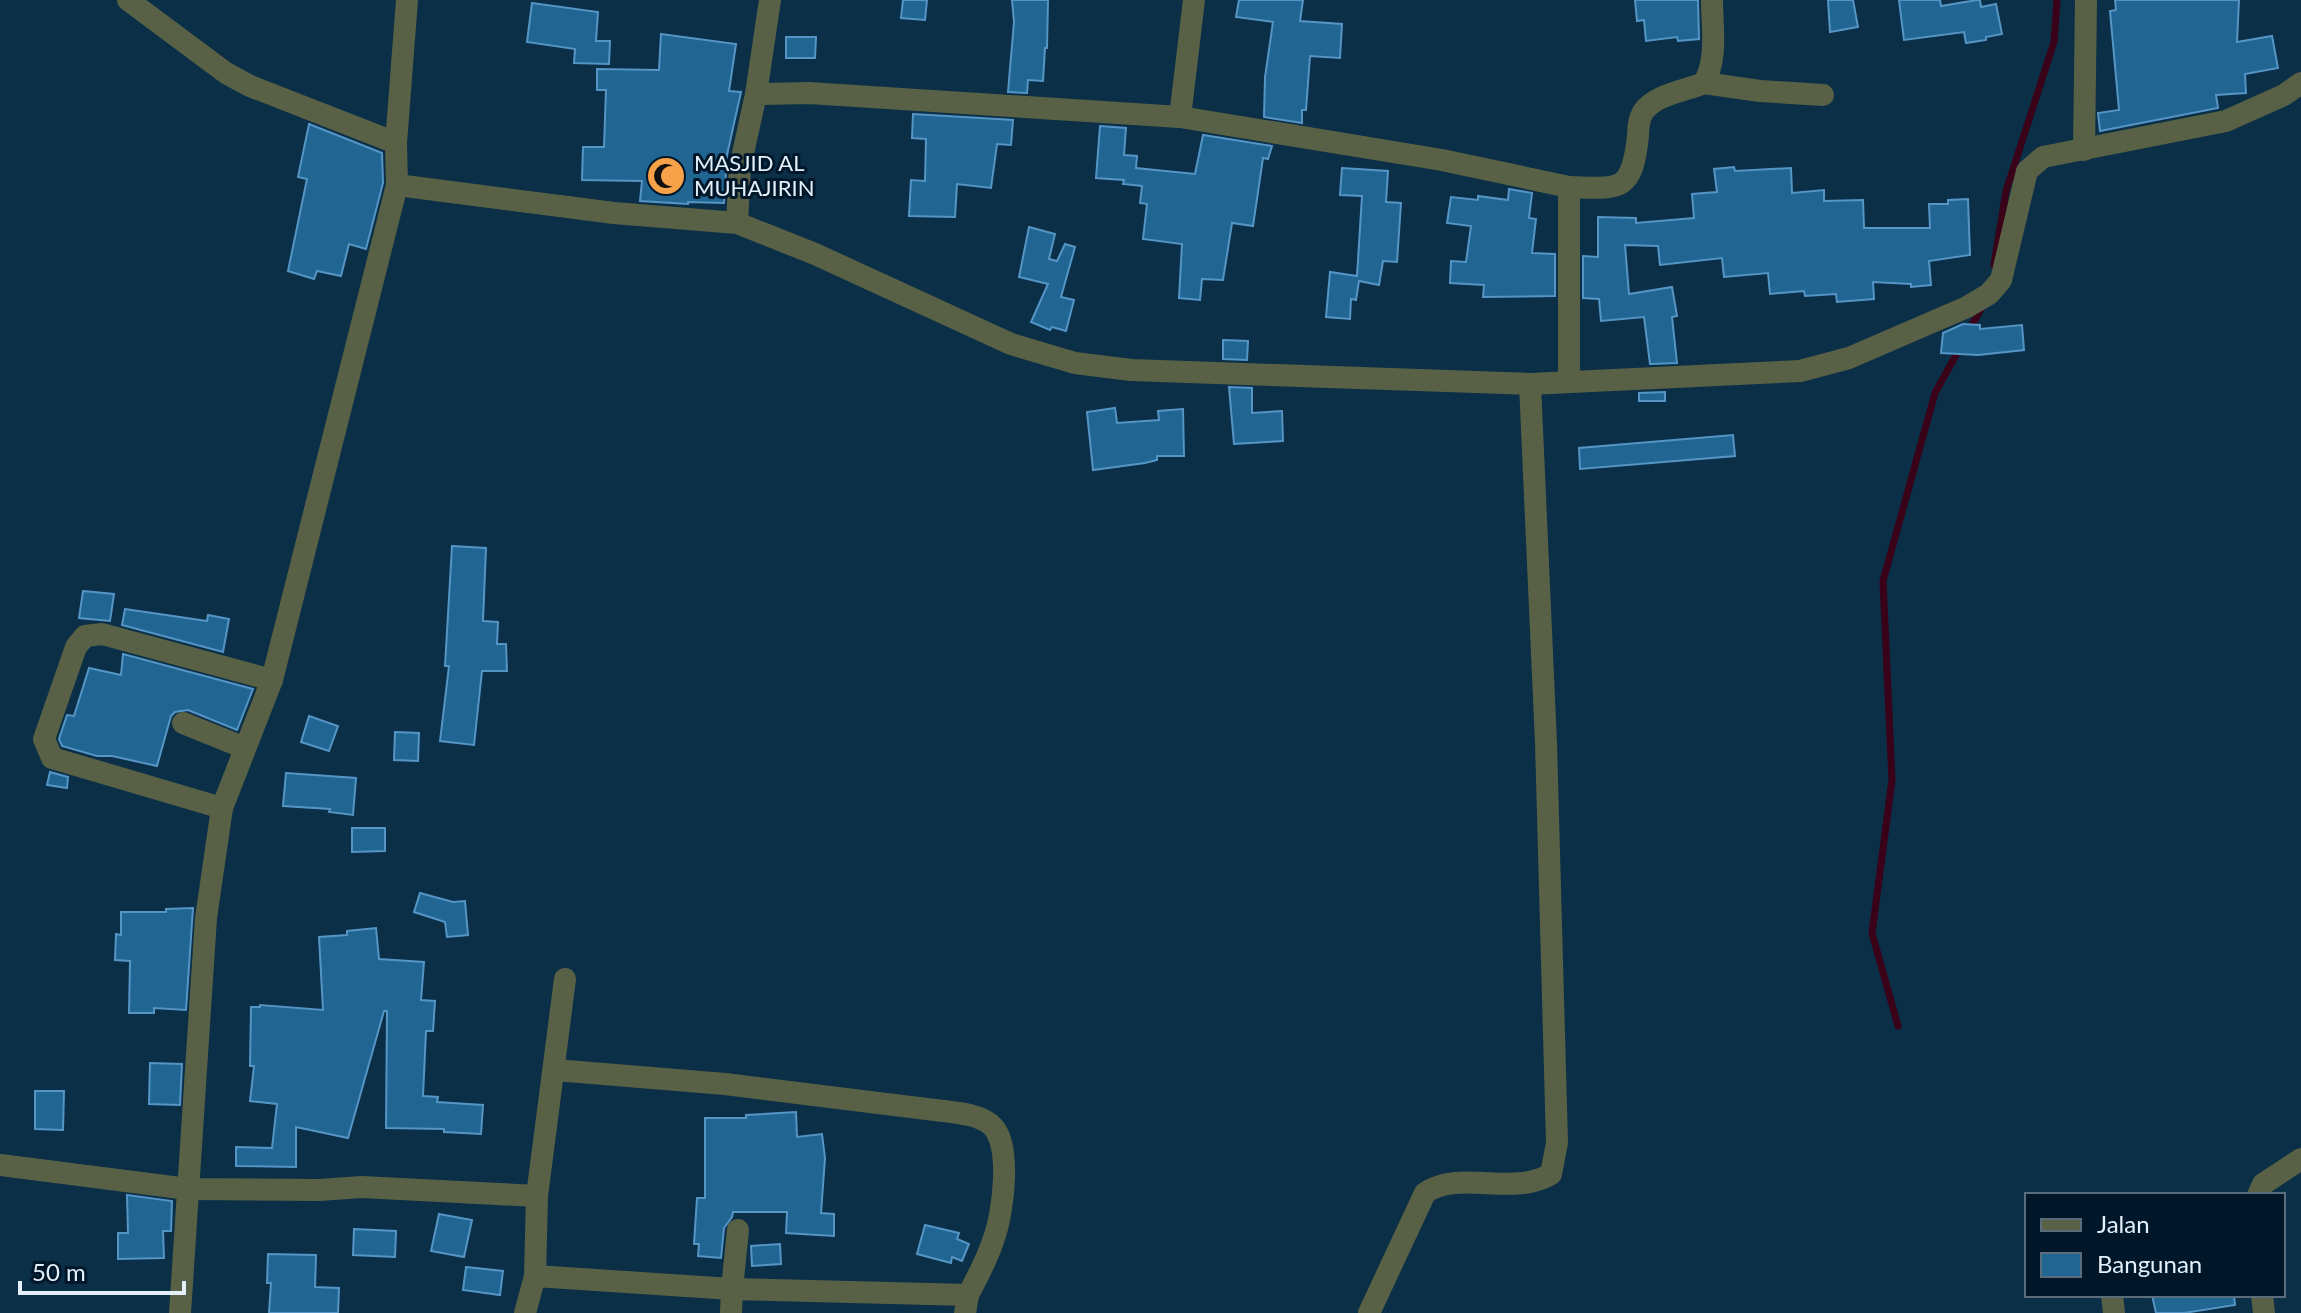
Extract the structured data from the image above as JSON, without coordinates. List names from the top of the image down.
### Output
{
  "places": {
    "mosque": ["MASJID AL MUHAJIRIN"]
  },
  "legend": ["Jalan", "Bangunan"],
  "scale_bar": "50 m"
}
